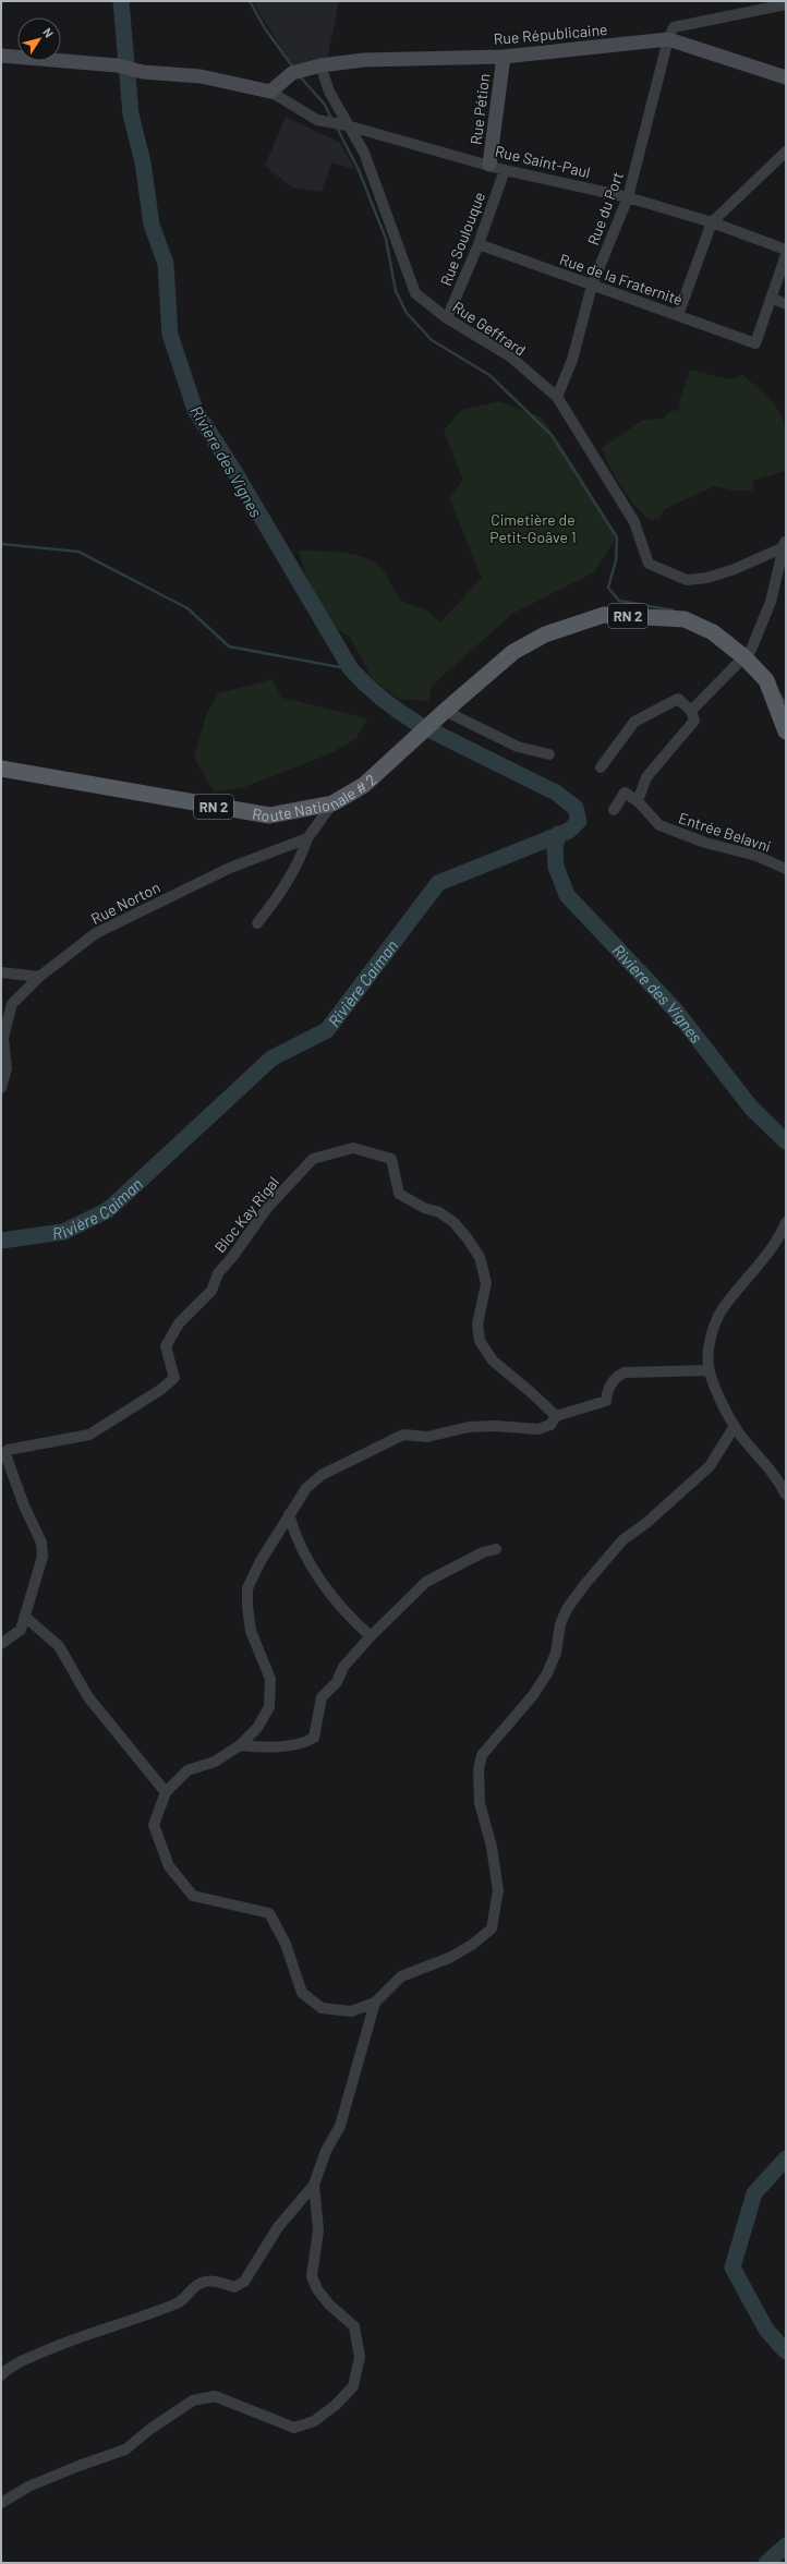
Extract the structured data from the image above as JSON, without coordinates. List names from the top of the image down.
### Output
{
  "streets": {
    "main road": ["RN 2", "Route Nationale # 2"],
    "street": [
      "Rue Républicaine",
      "Rue Pétion",
      "Rue Saint-Paul",
      "Rue du Port",
      "Rue Soulouque",
      "Rue de la Fraternité",
      "Rue Geffrard",
      "Entrée Belavni",
      "Rue Norton",
      "Bloc Kay Rigal"
    ]
  },
  "crossings": [
    ["Rue Républicaine", "Rue Pétion"],
    ["Rue Républicaine", "Rue Saint-Paul"],
    ["Rue Républicaine", "Rue du Port"],
    ["Rue Républicaine", "Rue Geffrard"],
    ["Rue Pétion", "Rue Saint-Paul"],
    ["Rue Saint-Paul", "Rue du Port"],
    ["Rue Saint-Paul", "Rue Soulouque"],
    ["Rue Saint-Paul", "Rue Geffrard"],
    ["Rue du Port", "Rue de la Fraternité"],
    ["Rue du Port", "Rue Geffrard"],
    ["Rue Soulouque", "Rue de la Fraternité"],
    ["Rue Soulouque", "Rue Geffrard"],
    ["RN 2", "Route Nationale # 2"]
  ],
  "water": ["Riviere des Vignes", "Rivière Caiman"],
  "parks": ["Cimetière de Petit-Goâve 1"],
  "north": "top right"
}
